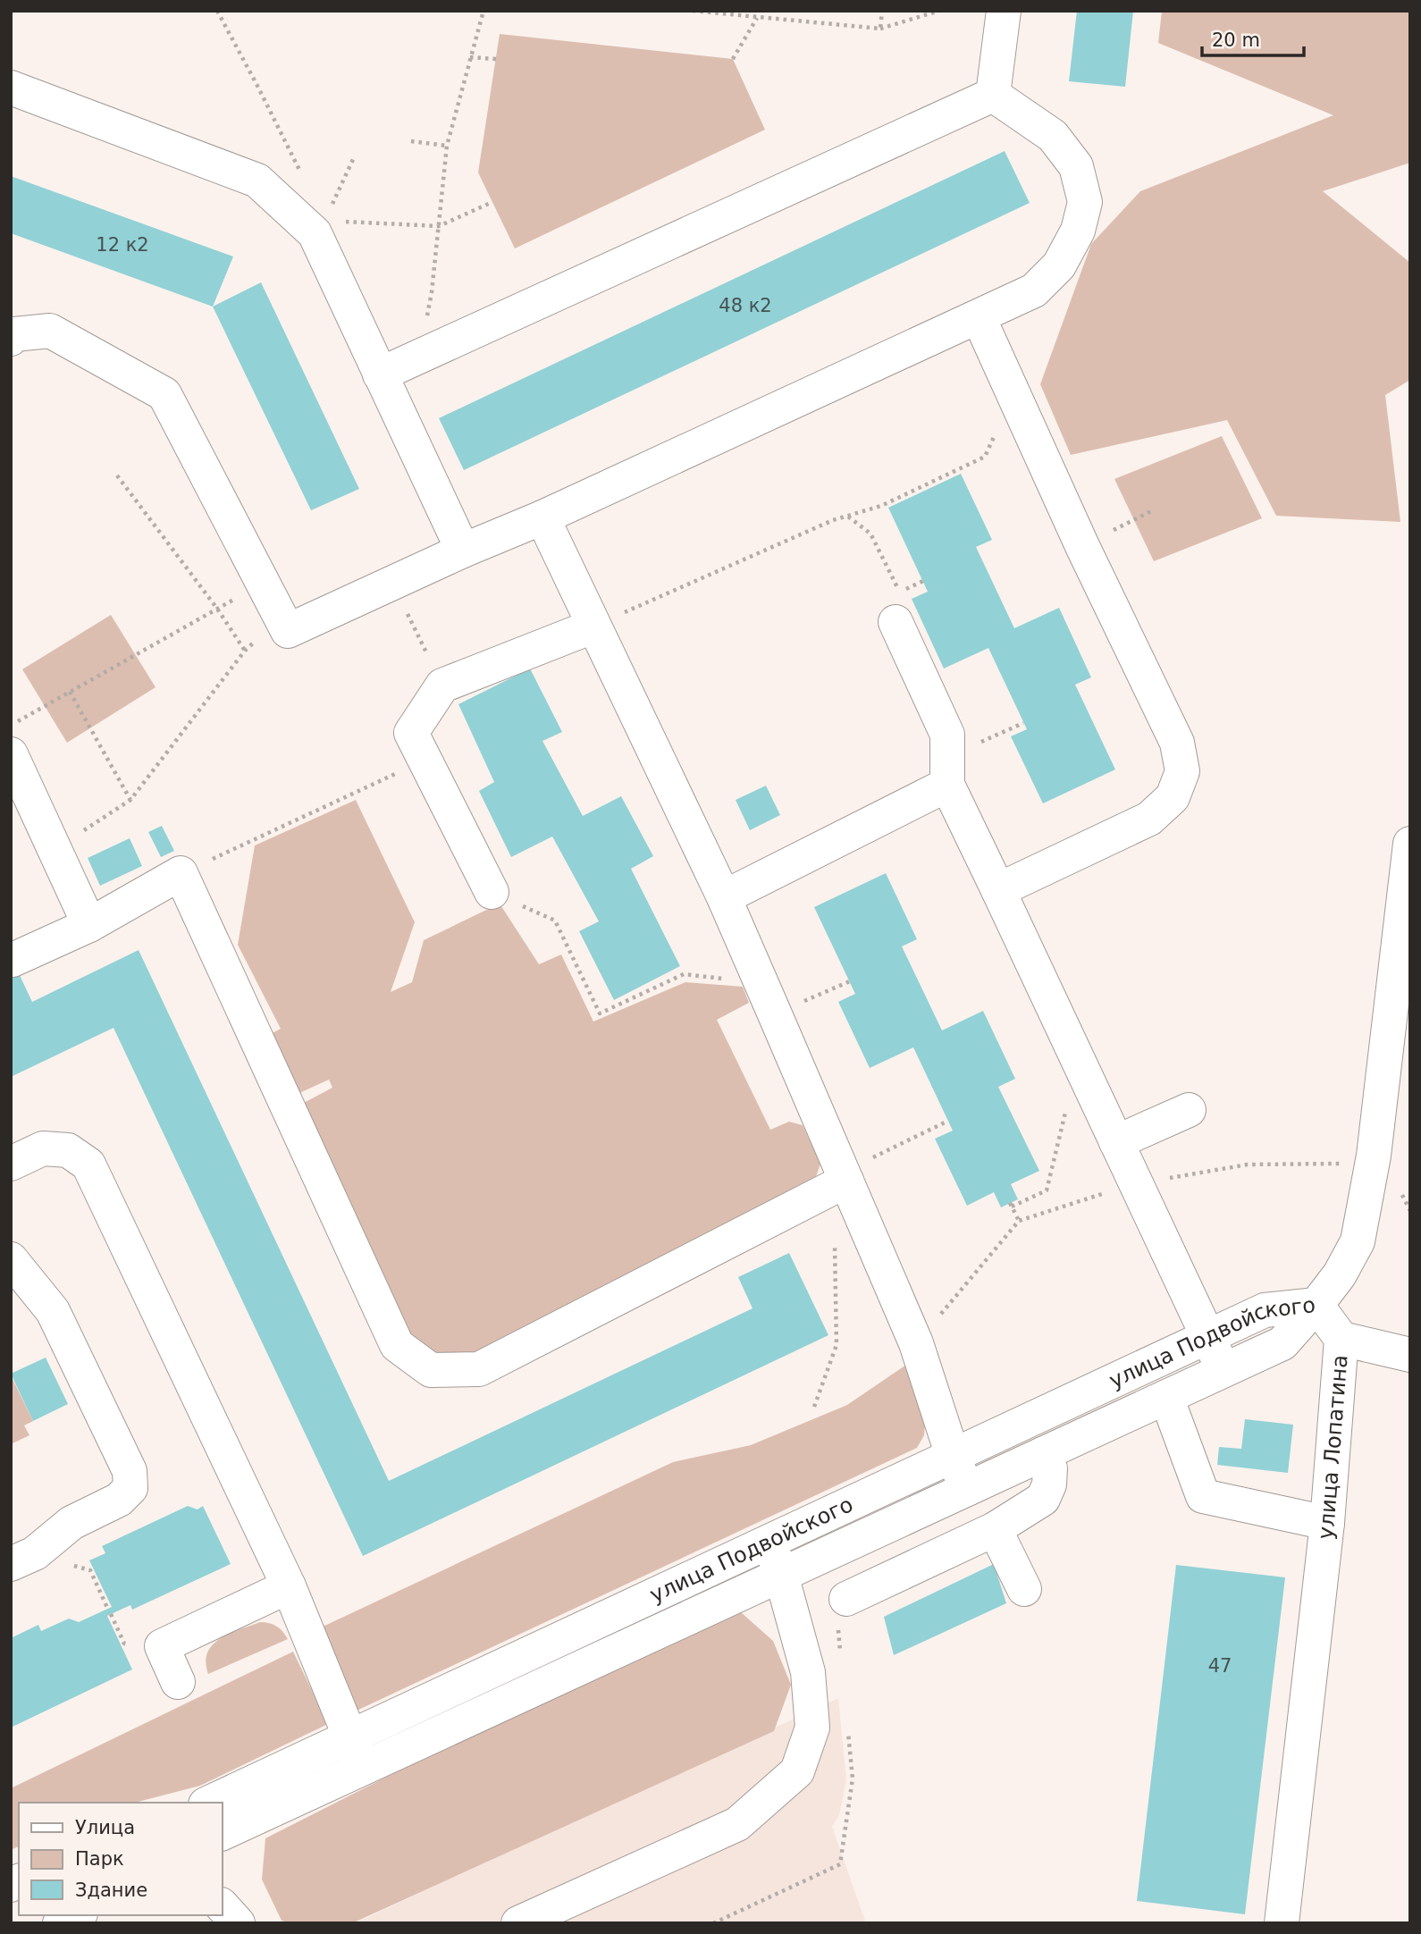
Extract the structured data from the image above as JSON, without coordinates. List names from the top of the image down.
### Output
{
  "streets": {
    "street": ["улица Подвойского", "улица Лопатина"]
  },
  "crossings": [
    ["улица Подвойского", "улица Лопатина"]
  ],
  "house_numbers": ["12 к2", "48 к2", "47"],
  "legend": ["Улица", "Парк", "Здание"],
  "scale_bar": "20 m"
}
